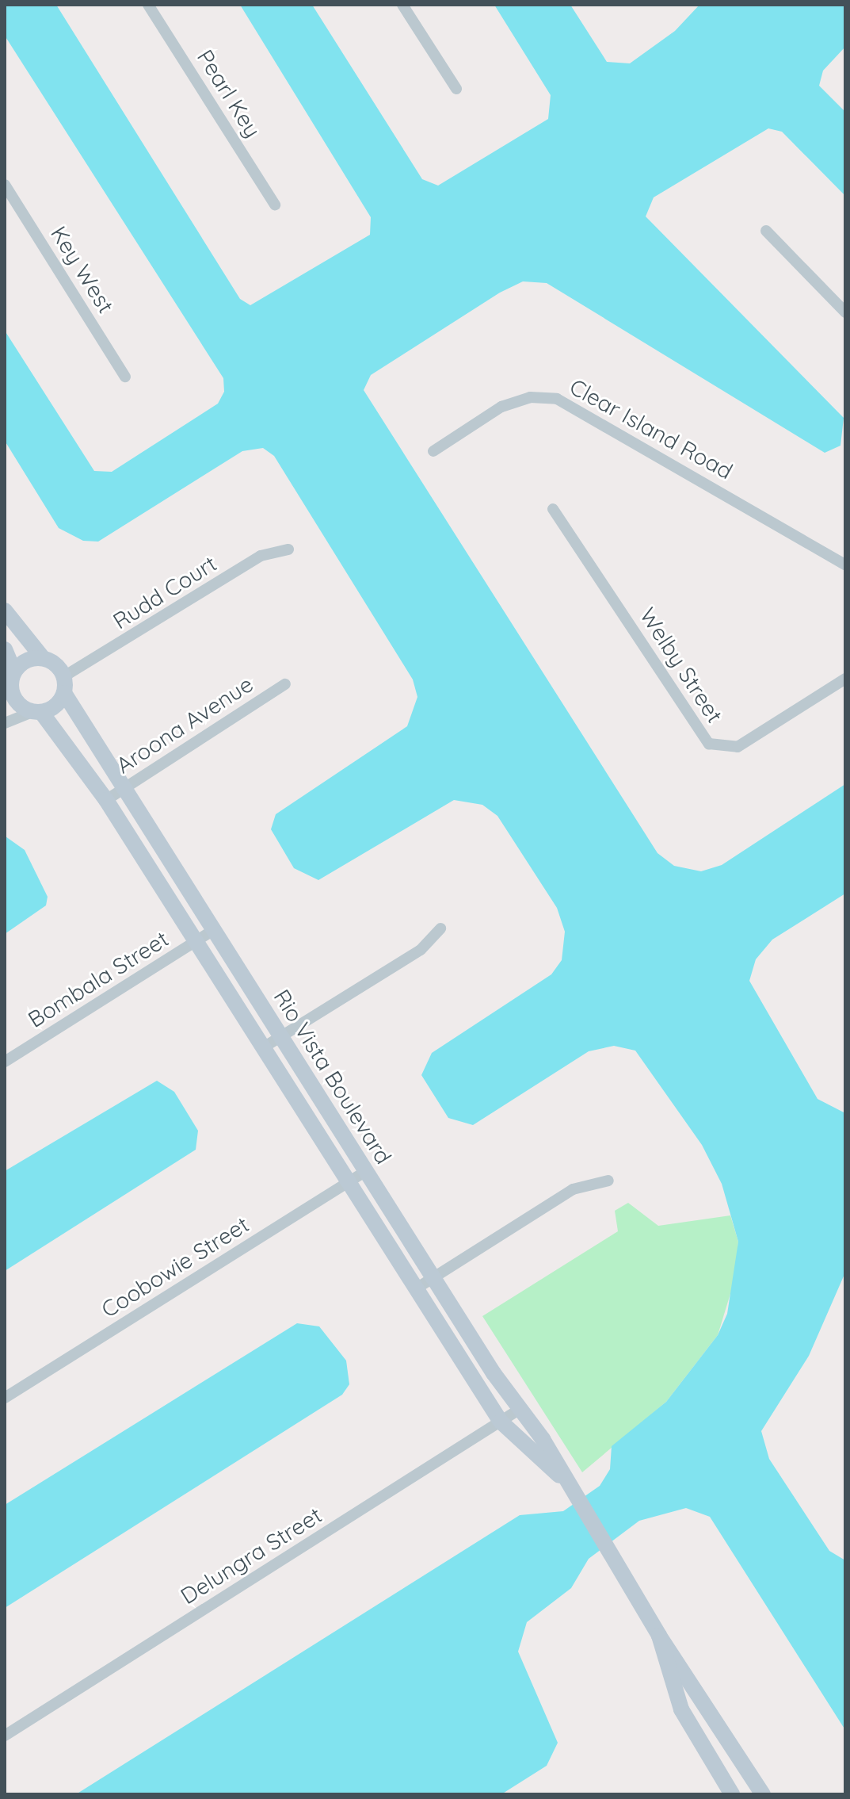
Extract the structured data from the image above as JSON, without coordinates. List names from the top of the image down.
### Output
{
  "streets": {
    "street": [
      "Pearl Key",
      "Key West",
      "Clear Island Road",
      "Rudd Court",
      "Welby Street",
      "Aroona Avenue",
      "Bombala Street",
      "Rio Vista Boulevard",
      "Coobowie Street",
      "Delungra Street"
    ]
  },
  "crossings": [
    ["Rudd Court", "Rio Vista Boulevard"],
    ["Aroona Avenue", "Rio Vista Boulevard"],
    ["Bombala Street", "Rio Vista Boulevard"],
    ["Rio Vista Boulevard", "Coobowie Street"],
    ["Rio Vista Boulevard", "Delungra Street"]
  ]
}
